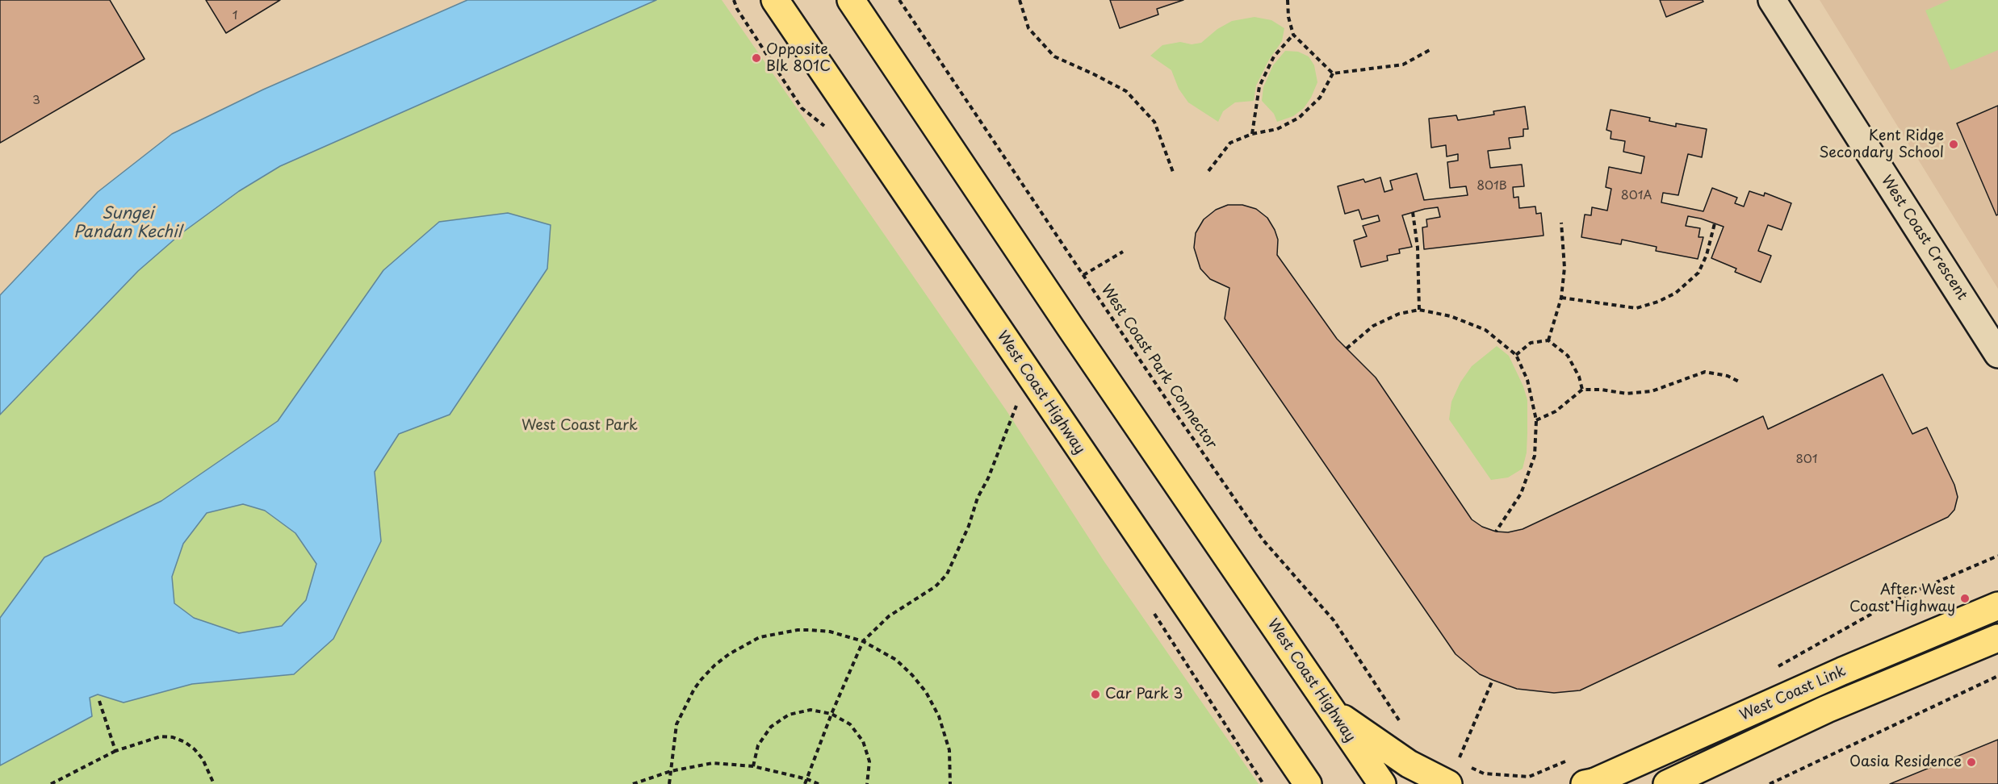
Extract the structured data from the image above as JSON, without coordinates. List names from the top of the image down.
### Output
{
  "streets": {
    "main road": ["West Coast Highway", "West Coast Link"],
    "street": ["West Coast Crescent"],
    "path": ["West Coast Park Connector"]
  },
  "water": ["Sungei Pandan Kechil"],
  "parks": ["West Coast Park"],
  "places": [
    "Opposite Blk 801C",
    "Kent Ridge Secondary School",
    "After West Coast Highway",
    "Car Park 3",
    "Oasia Residence"
  ],
  "house_numbers": [
    "1",
    "3",
    "801B",
    "801A",
    "801"
  ]
}
